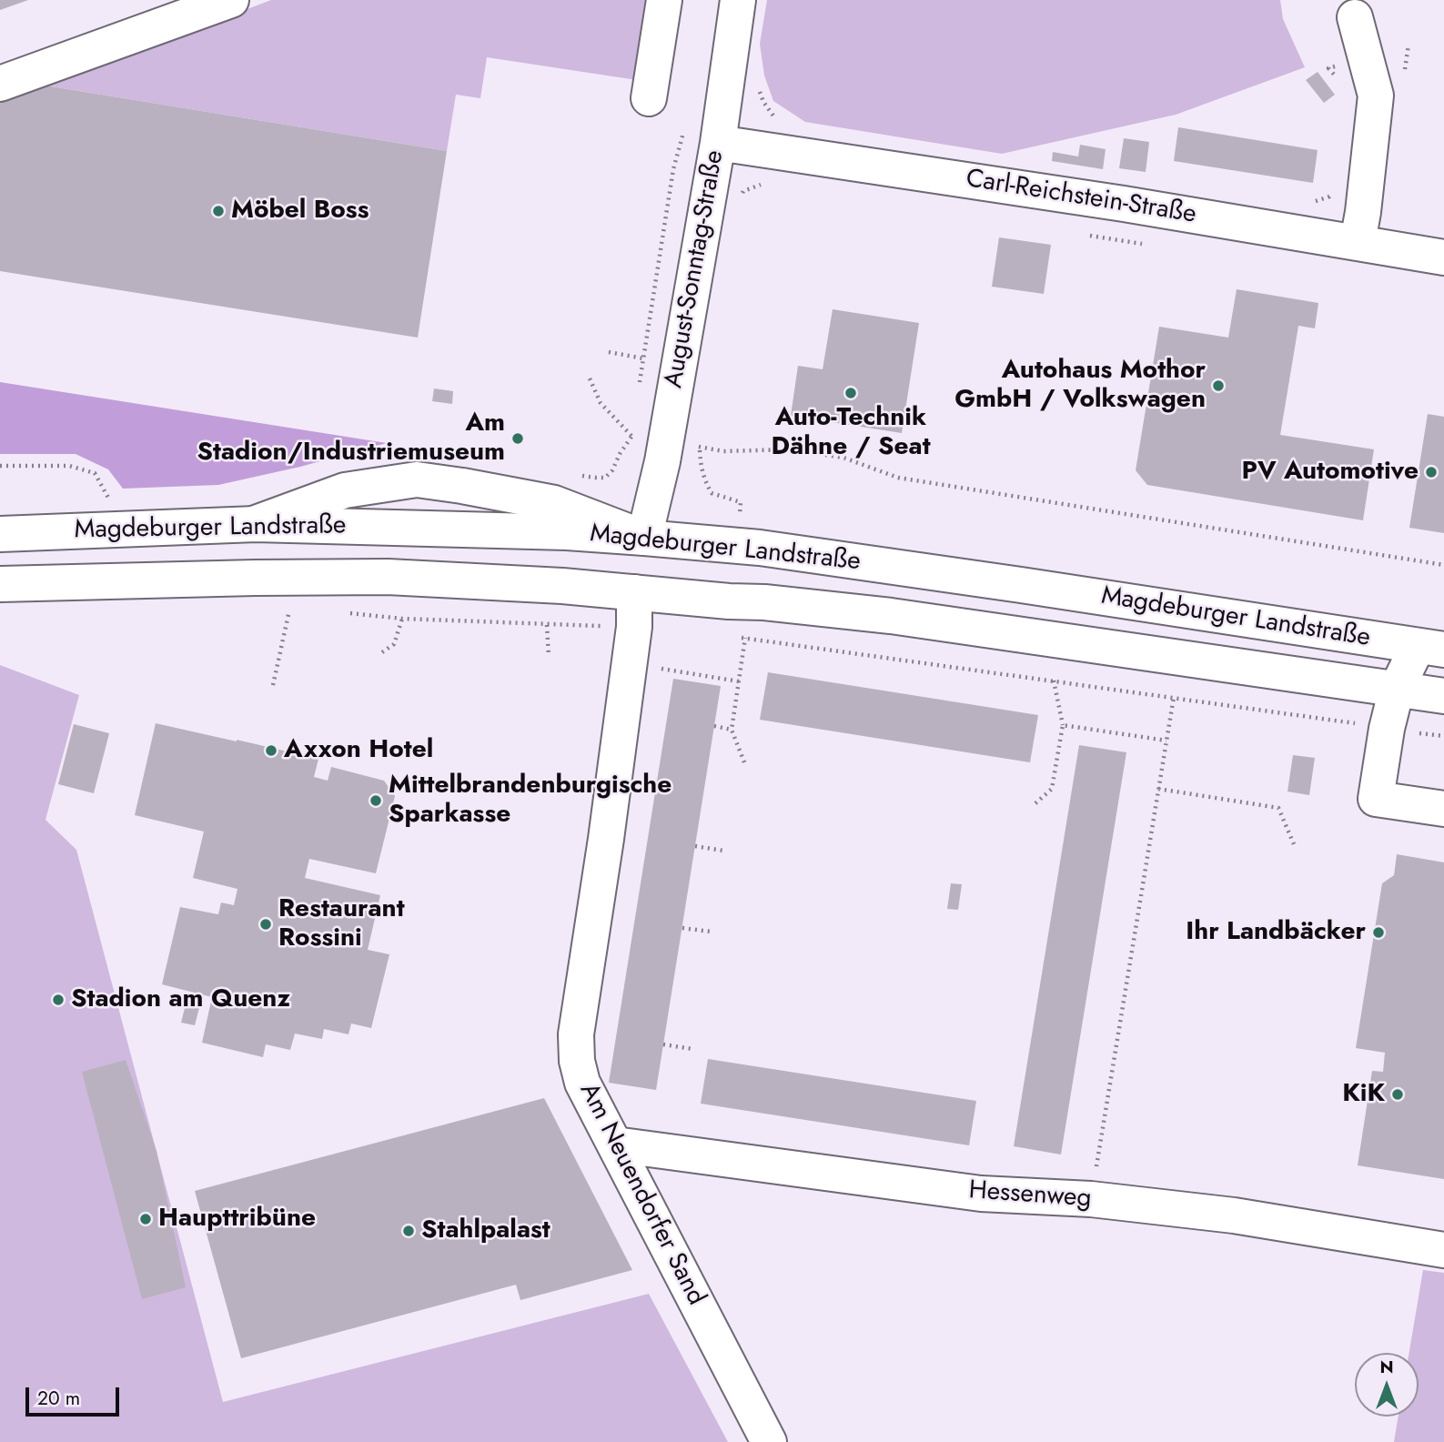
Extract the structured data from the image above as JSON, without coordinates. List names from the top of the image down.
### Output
{
  "streets": {
    "street": [
      "Carl-Reichstein-Straße",
      "August-Sonntag-Straße",
      "Magdeburger Landstraße",
      "Am Neuendorfer Sand",
      "Hessenweg"
    ]
  },
  "crossings": [
    ["Carl-Reichstein-Straße", "August-Sonntag-Straße"],
    ["August-Sonntag-Straße", "Magdeburger Landstraße"],
    ["August-Sonntag-Straße", "Am Neuendorfer Sand"],
    ["Magdeburger Landstraße", "Am Neuendorfer Sand"],
    ["Am Neuendorfer Sand", "Hessenweg"]
  ],
  "places": [
    "Möbel Boss",
    "Autohaus Mothor GmbH / Volkswagen",
    "Auto-Technik Dähne / Seat",
    "Am Stadion/Industriemuseum",
    "PV Automotive",
    "Axxon Hotel",
    "Mittelbrandenburgische Sparkasse",
    "Restaurant Rossini",
    "Ihr Landbäcker",
    "Stadion am Quenz",
    "KiK",
    "Haupttribüne",
    "Stahlpalast"
  ],
  "scale_bar": "20 m",
  "north": "top"
}
